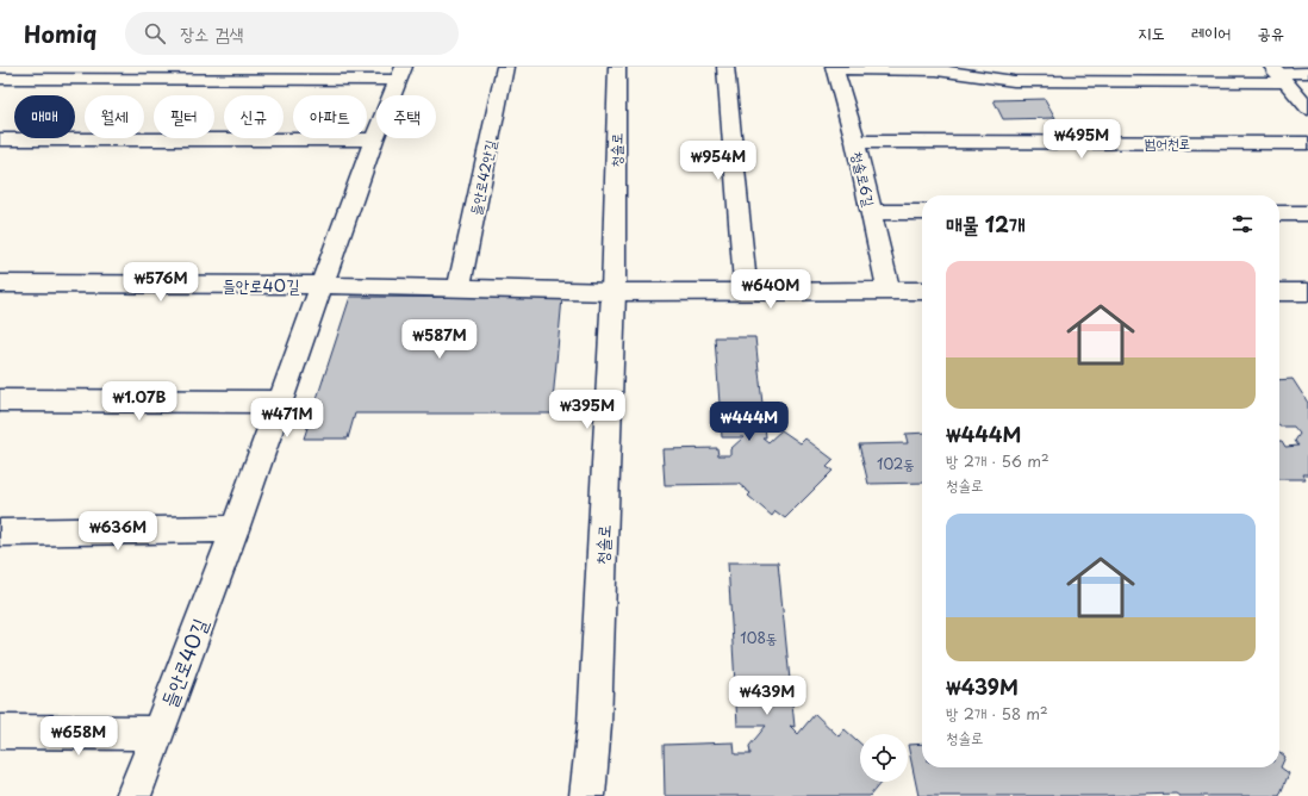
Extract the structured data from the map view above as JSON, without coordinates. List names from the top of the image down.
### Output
{
  "streets": {
    "street": [
      "범어천로",
      "청솔로",
      "들안로42안길",
      "청솔로6길",
      "들안로40길"
    ]
  },
  "crossings": [
    ["범어천로", "청솔로6길"]
  ],
  "house_numbers": ["102동", "108동"],
  "page": {
    "header": "Homiq",
    "search": "장소 검색",
    "nav": ["지도", "레이어", "공유"],
    "chip": [
      "매매",
      "월세",
      "필터",
      "신규",
      "아파트",
      "주택"
    ],
    "price": [
      "₩495M",
      "₩954M",
      "₩576M",
      "₩640M",
      "₩587M",
      "₩1.07B",
      "₩395M",
      "₩471M",
      "₩444M",
      "₩636M",
      "₩439M",
      "₩658M"
    ],
    "heading": "매물 12개",
    "list": [
      {
        "name": "₩444M",
        "note": "방 2개 · 56 m² · 청솔로"
      },
      {
        "name": "₩439M",
        "note": "방 2개 · 58 m² · 청솔로"
      }
    ]
  }
}
